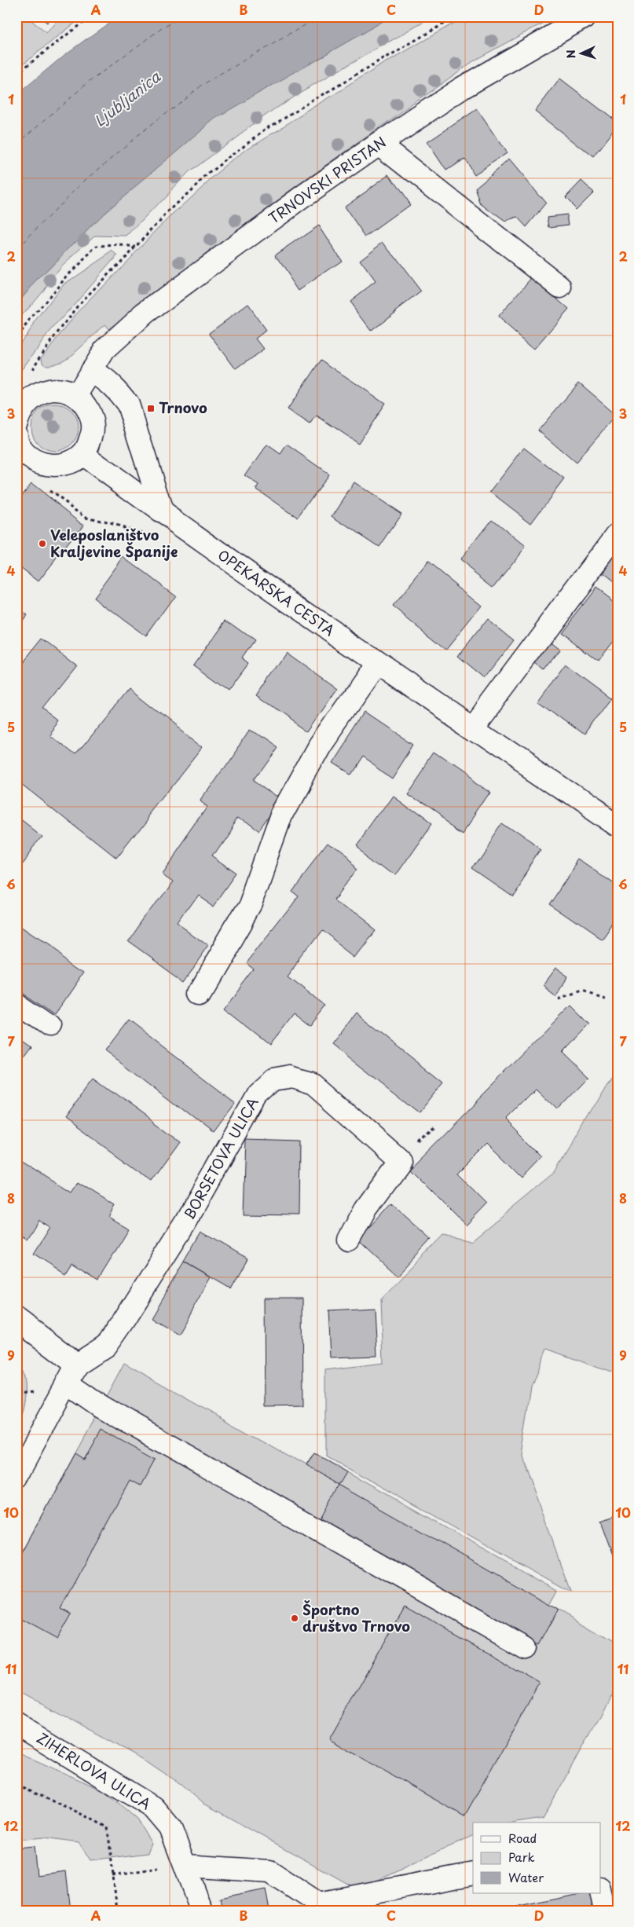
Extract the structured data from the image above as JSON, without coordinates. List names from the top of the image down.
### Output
{
  "streets": {
    "street": [
      "TRNOVSKI PRISTAN",
      "OPEKARSKA CESTA",
      "BORSETOVA ULICA",
      "ZIHERLOVA ULICA"
    ]
  },
  "water": ["Ljubljanica"],
  "places": {
    "transit": ["Trnovo"],
    "other": ["Veleposlaništvo Kraljevine Španije", "Športno društvo Trnovo"]
  },
  "legend": ["Road", "Park", "Water"],
  "north": "left",
  "grid": {
    "columns": [
      "A",
      "B",
      "C",
      "D"
    ],
    "rows": [
      "1",
      "2",
      "3",
      "4",
      "5",
      "6",
      "7",
      "8",
      "9",
      "10",
      "11",
      "12"
    ]
  }
}
